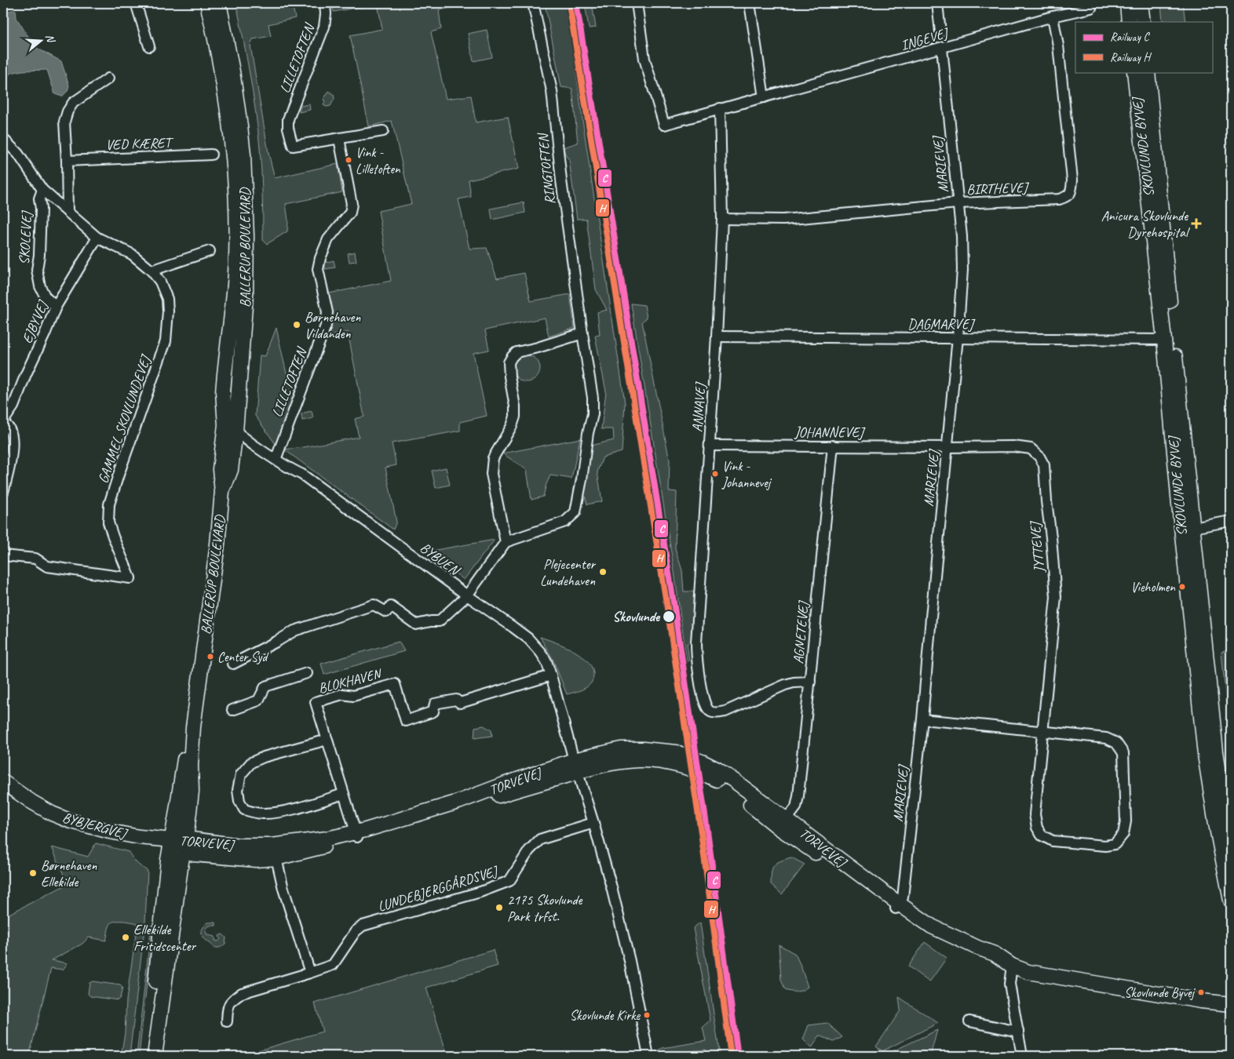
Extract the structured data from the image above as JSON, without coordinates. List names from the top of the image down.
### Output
{
  "streets": {
    "street": [
      "INGEVEJ",
      "LILLETOFTEN",
      "VED KÆRET",
      "SKOVLUNDE BYVEJ",
      "MARIEVEJ",
      "RINGTOFTEN",
      "BIRTHEVEJ",
      "SKOLEVEJ",
      "BALLERUP BOULEVARD",
      "EJBYVEJ",
      "DAGMARVEJ",
      "ANNAVEJ",
      "GAMMEL SKOVLUNDEVEJ",
      "JOHANNEVEJ",
      "JYTTEVEJ",
      "BYBUEN",
      "AGNETEVEJ",
      "BLOKHAVEN",
      "TORVEVEJ",
      "BYBJERGVEJ",
      "LUNDEBJERGGÅRDSVEJ"
    ]
  },
  "crossings": [
    ["INGEVEJ", "MARIEVEJ"],
    ["INGEVEJ", "BIRTHEVEJ"],
    ["INGEVEJ", "ANNAVEJ"],
    ["LILLETOFTEN", "BYBUEN"],
    ["SKOVLUNDE BYVEJ", "DAGMARVEJ"],
    ["MARIEVEJ", "BIRTHEVEJ"],
    ["MARIEVEJ", "DAGMARVEJ"],
    ["MARIEVEJ", "JOHANNEVEJ"],
    ["MARIEVEJ", "JYTTEVEJ"],
    ["MARIEVEJ", "TORVEVEJ"],
    ["BIRTHEVEJ", "ANNAVEJ"],
    ["SKOLEVEJ", "EJBYVEJ"],
    ["SKOLEVEJ", "GAMMEL SKOVLUNDEVEJ"],
    ["BALLERUP BOULEVARD", "BYBUEN"],
    ["BALLERUP BOULEVARD", "TORVEVEJ"],
    ["BALLERUP BOULEVARD", "BYBJERGVEJ"],
    ["EJBYVEJ", "GAMMEL SKOVLUNDEVEJ"],
    ["DAGMARVEJ", "ANNAVEJ"],
    ["ANNAVEJ", "JOHANNEVEJ"],
    ["ANNAVEJ", "AGNETEVEJ"],
    ["JOHANNEVEJ", "JYTTEVEJ"],
    ["JOHANNEVEJ", "AGNETEVEJ"],
    ["BYBUEN", "BLOKHAVEN"],
    ["BYBUEN", "TORVEVEJ"],
    ["AGNETEVEJ", "TORVEVEJ"],
    ["BLOKHAVEN", "TORVEVEJ"],
    ["TORVEVEJ", "BYBJERGVEJ"]
  ],
  "places": {
    "other": [
      "Vink - Lilletoften",
      "Børnehaven Vildanden",
      "Vink - Johannevej",
      "Plejecenter Lundehaven",
      "Vieholmen",
      "Skovlunde",
      "Center Syd",
      "Børnehaven Ellekilde",
      "2175 Skovlunde Park trfst.",
      "Ellekilde Fritidscenter",
      "Skovlunde Byvej",
      "Skovlunde Kirke"
    ],
    "health": ["Anicura Skovlunde Dyrehospital"]
  },
  "lines": ["rail line C", "rail line H"],
  "legend": ["Railway C", "Railway H"],
  "north": "right"
}
